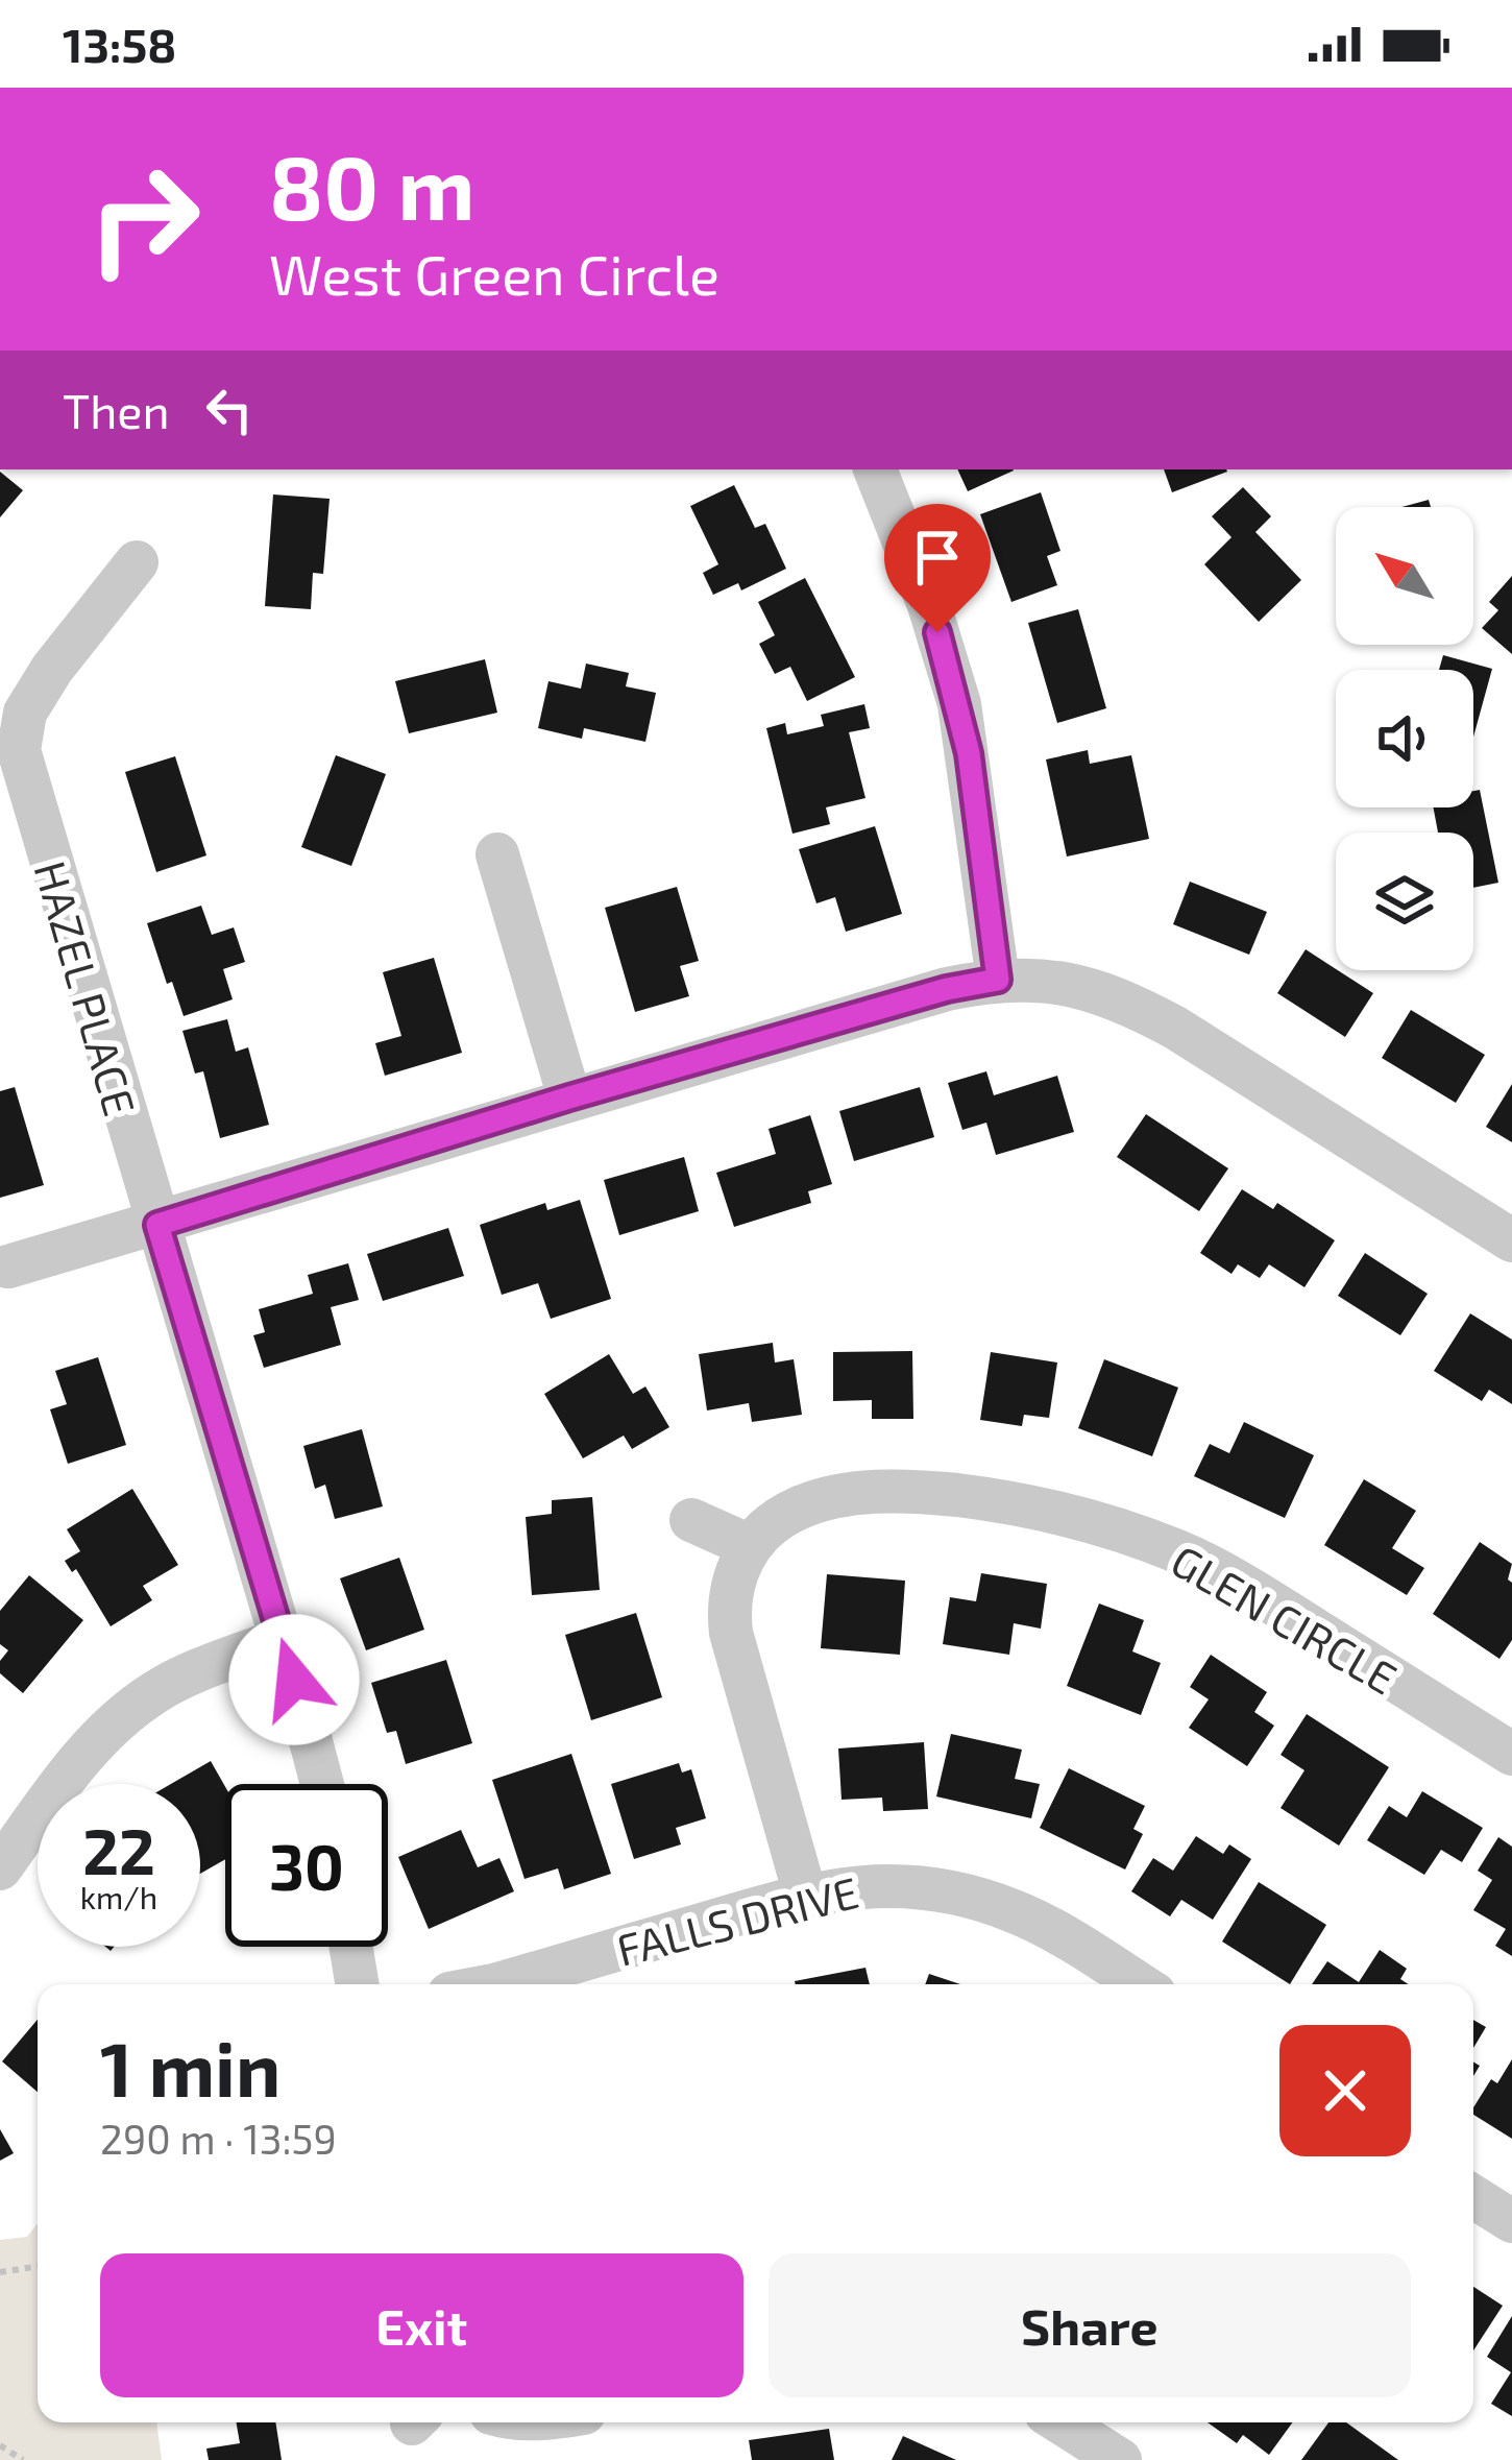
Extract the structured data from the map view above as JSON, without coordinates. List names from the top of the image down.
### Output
{
  "streets": {
    "street": ["HAZEL PLACE", "GLEN CIRCLE", "FALLS DRIVE"]
  },
  "north": "top left",
  "page": {
    "status": "13:58",
    "turn": ["80 m", "West Green Circle"],
    "then": "Then",
    "speed": "22 km/h",
    "limit": "30",
    "heading": ["1 min", "290 m · 13:59"],
    "buttons": ["Exit", "Share"]
  }
}
